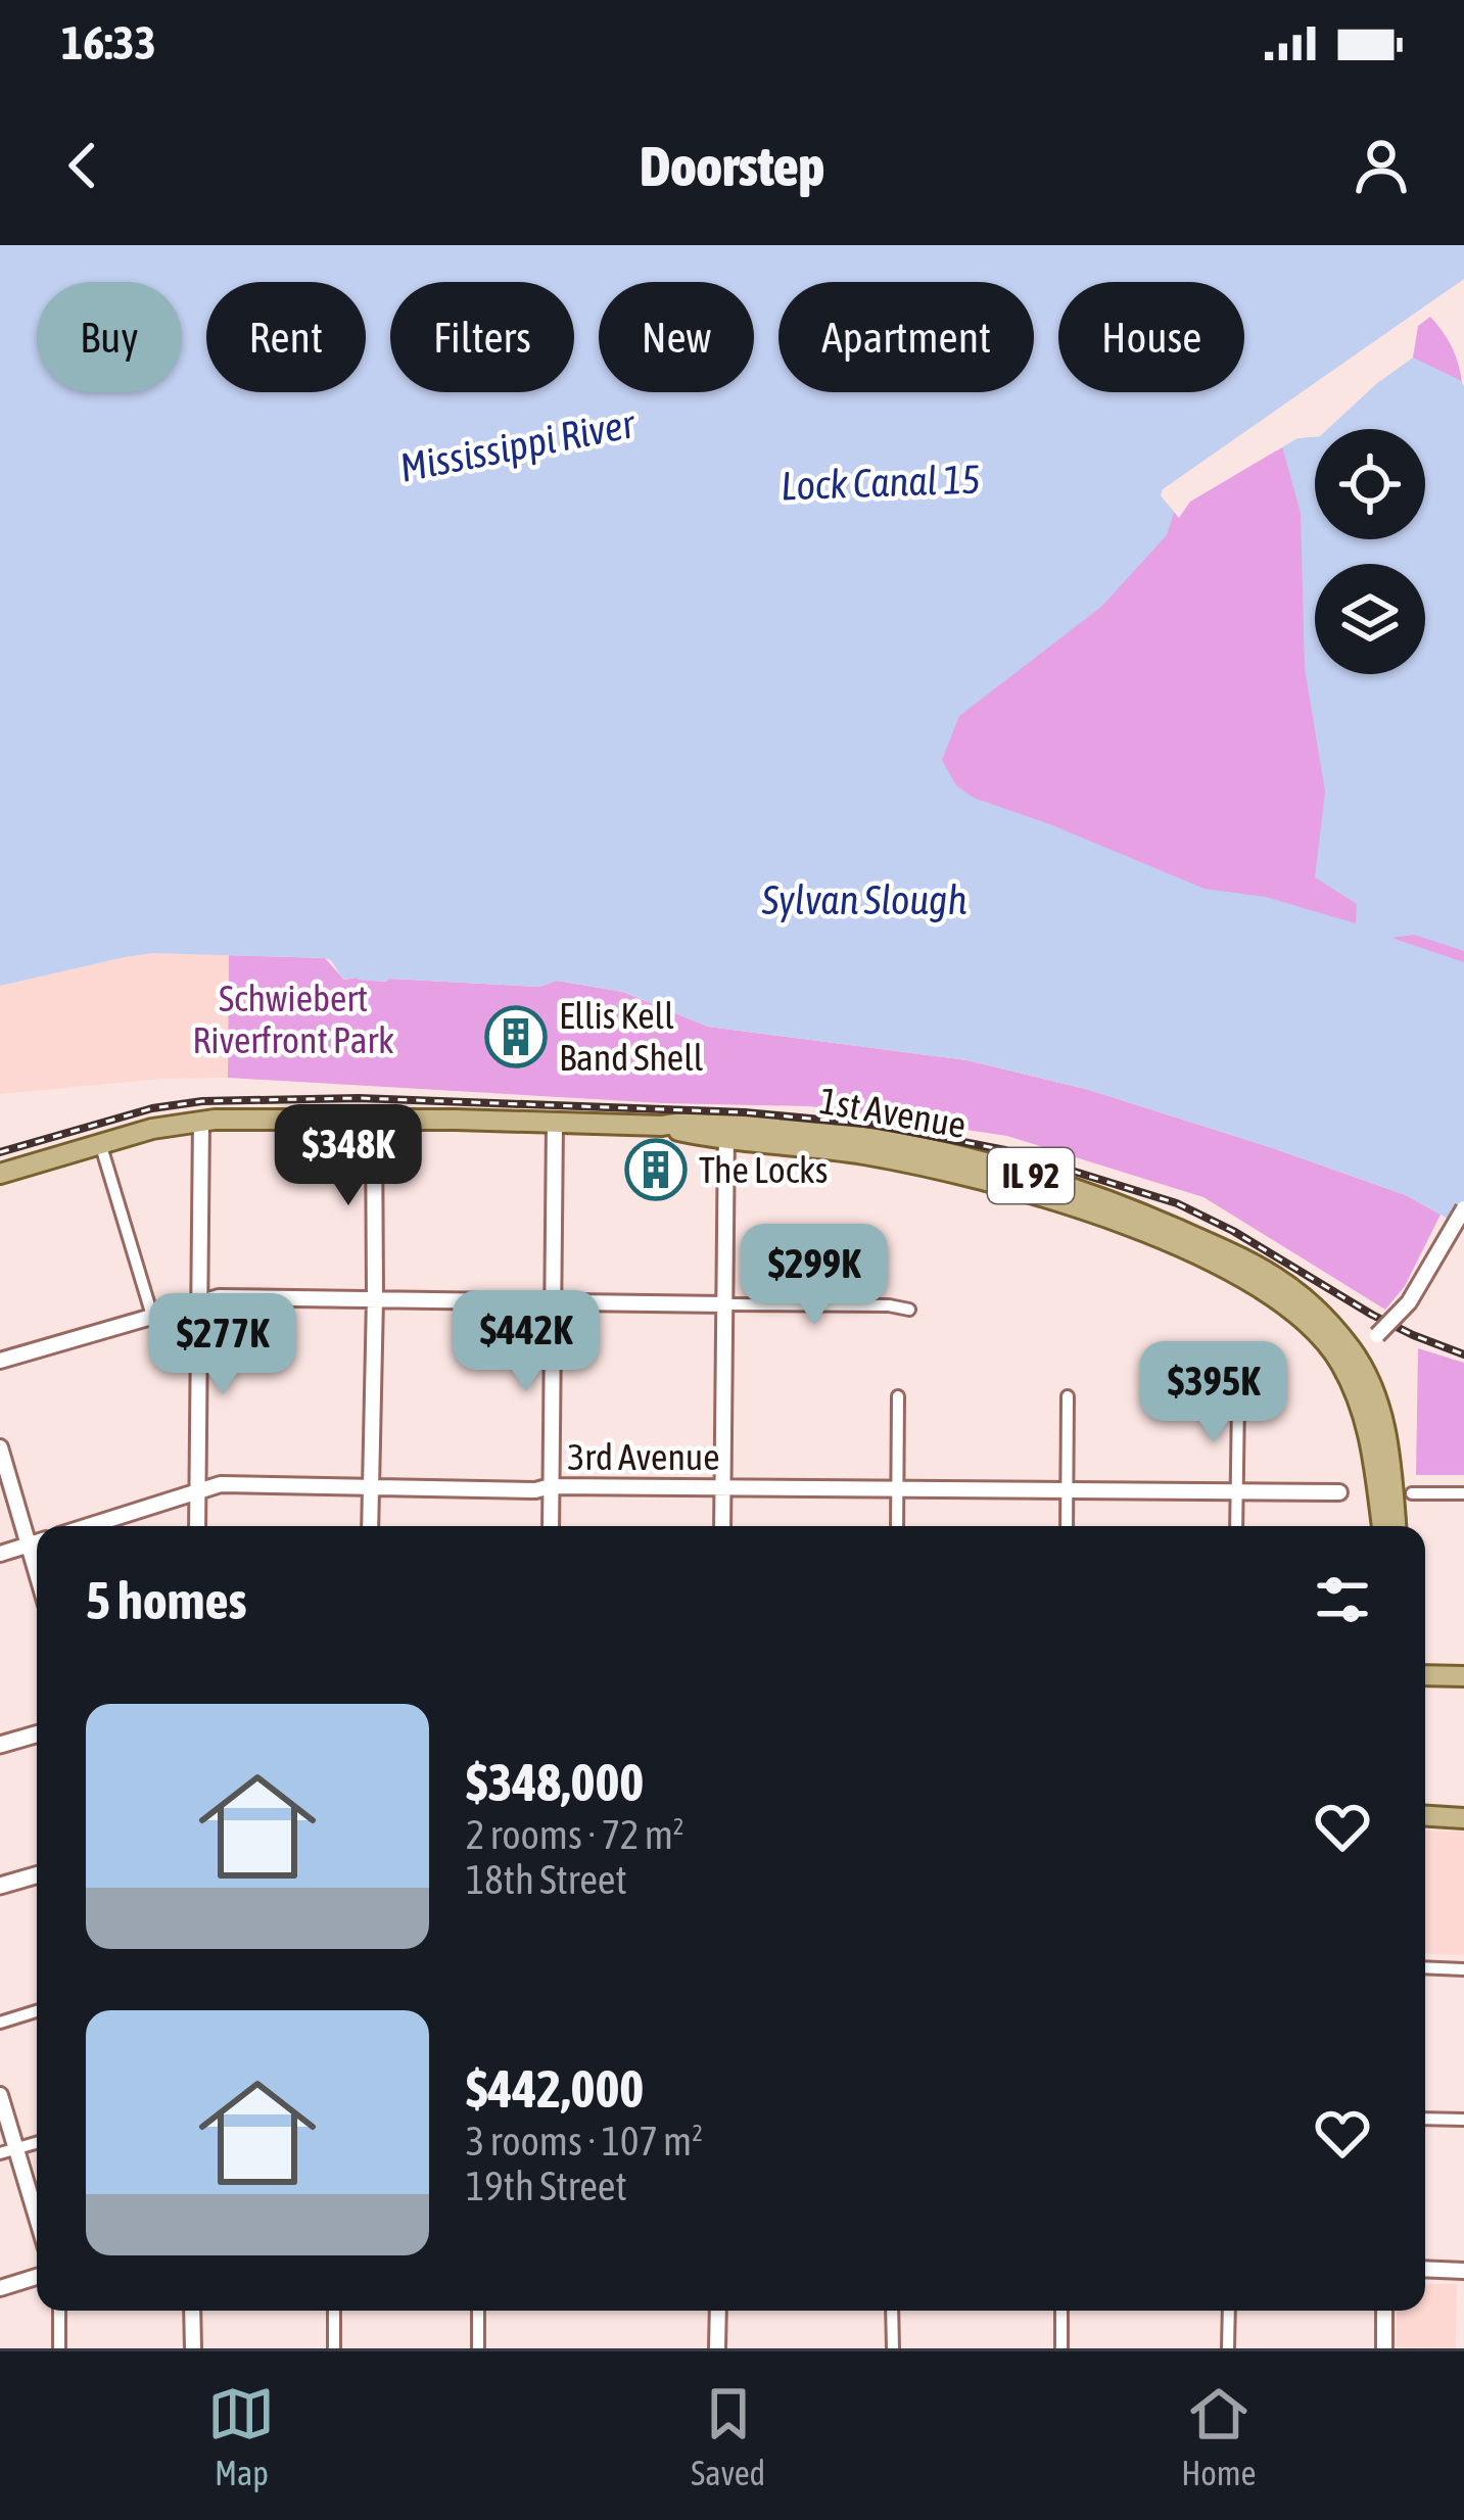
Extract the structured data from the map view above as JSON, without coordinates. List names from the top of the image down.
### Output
{
  "streets": {
    "main road": ["1st Avenue", "IL 92"],
    "street": ["3rd Avenue"]
  },
  "crossings": [
    ["1st Avenue", "IL 92"]
  ],
  "water": ["Mississippi River", "Lock Canal 15", "Sylvan Slough"],
  "parks": ["Schwiebert Riverfront Park"],
  "places": {
    "building": ["Ellis Kell Band Shell", "The Locks"]
  },
  "page": {
    "status": "16:33",
    "header": "Doorstep",
    "chip": [
      "Buy",
      "Rent",
      "Filters",
      "New",
      "Apartment",
      "House"
    ],
    "price": [
      "$348K",
      "$299K",
      "$442K",
      "$277K",
      "$395K"
    ],
    "heading": "5 homes",
    "list": [
      {
        "name": "$348,000",
        "note": "2 rooms · 72 m² · 18th Street"
      },
      {
        "name": "$442,000",
        "note": "3 rooms · 107 m² · 19th Street"
      }
    ],
    "tabs": ["Map", "Saved", "Home"]
  }
}
